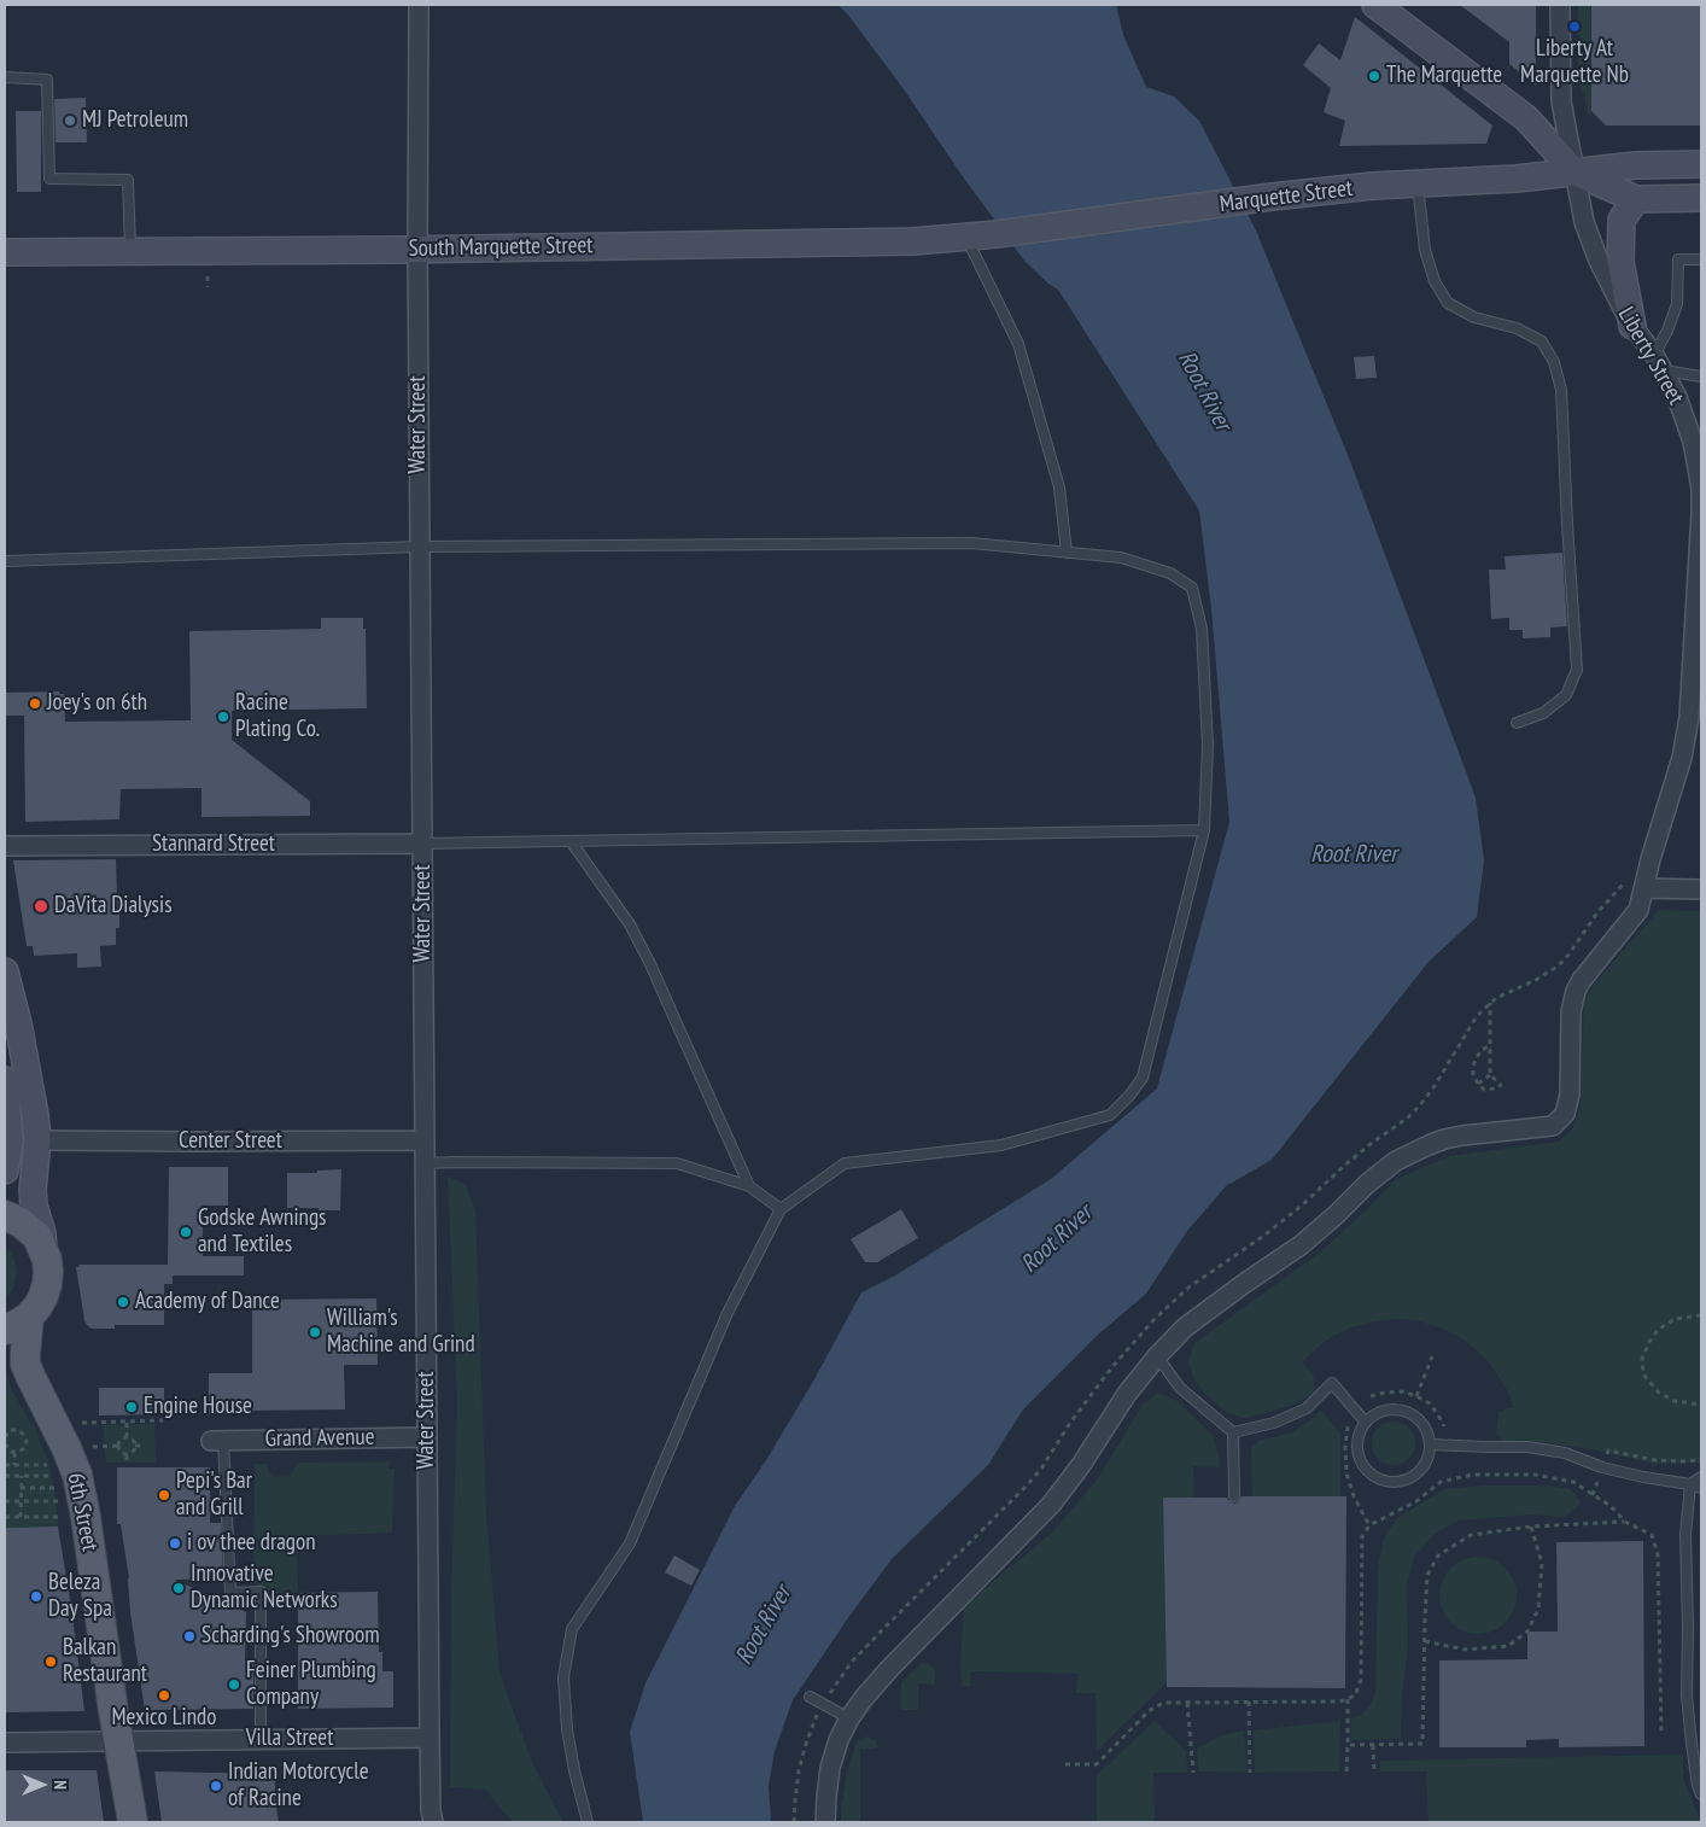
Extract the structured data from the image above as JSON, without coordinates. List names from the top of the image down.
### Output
{
  "streets": {
    "main road": ["6th Street"],
    "street": [
      "Marquette Street",
      "South Marquette Street",
      "Liberty Street",
      "Water Street",
      "Stannard Street",
      "Center Street",
      "Grand Avenue",
      "Villa Street"
    ]
  },
  "crossings": [
    ["Marquette Street", "South Marquette Street"],
    ["Marquette Street", "Liberty Street"],
    ["South Marquette Street", "Water Street"],
    ["Water Street", "Stannard Street"],
    ["Water Street", "Center Street"],
    ["Water Street", "Grand Avenue"],
    ["Water Street", "Villa Street"],
    ["6th Street", "Villa Street"]
  ],
  "water": ["Root River"],
  "places": [
    "Liberty At Marquette Nb",
    "The Marquette",
    "MJ Petroleum",
    "Joey's on 6th",
    "Racine Plating Co.",
    "DaVita Dialysis",
    "Godske Awnings and Textiles",
    "Academy of Dance",
    "William's Machine and Grind",
    "Engine House",
    "Pepi's Bar and Grill",
    "i ov thee dragon",
    "Innovative Dynamic Networks",
    "Beleza Day Spa",
    "Scharding's Showroom",
    "Balkan Restaurant",
    "Feiner Plumbing Company",
    "Mexico Lindo",
    "Indian Motorcycle of Racine"
  ],
  "north": "right"
}
